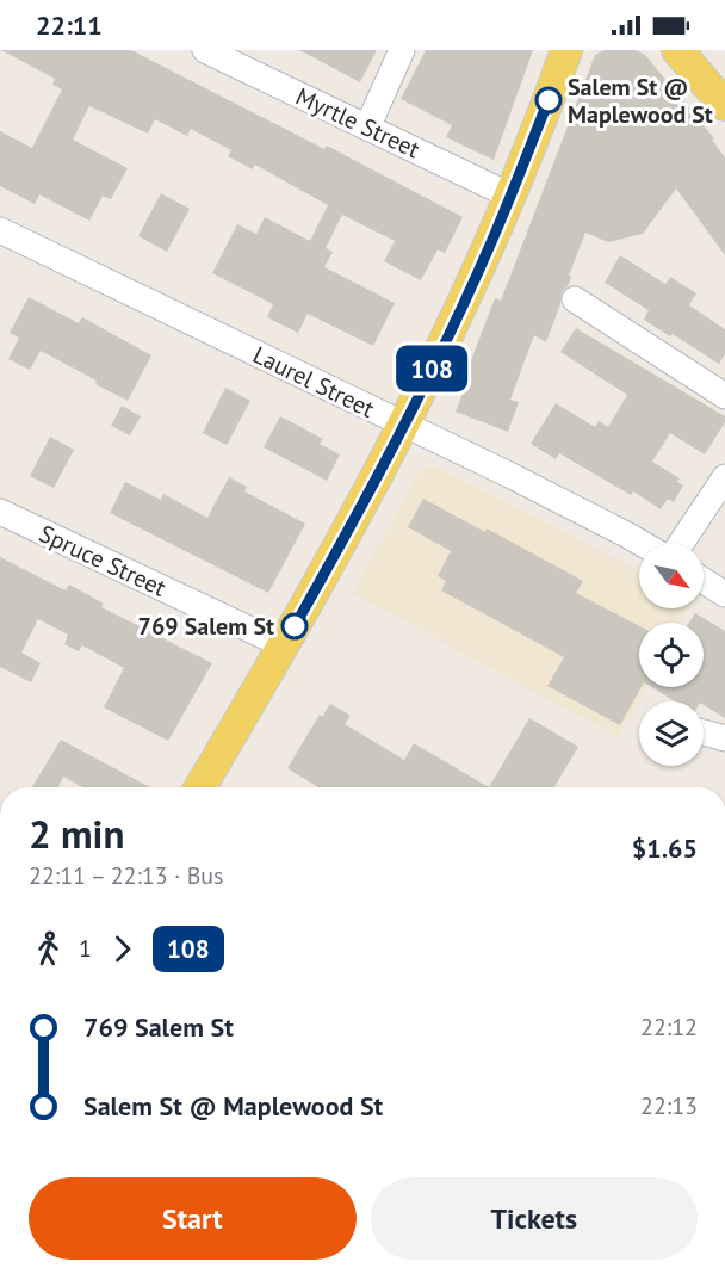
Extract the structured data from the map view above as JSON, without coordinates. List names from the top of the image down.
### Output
{
  "streets": {
    "street": ["Myrtle Street", "Laurel Street", "Spruce Street"]
  },
  "places": ["Salem St @ Maplewood St", "769 Salem St"],
  "lines": ["bus line 108"],
  "north": "bottom right",
  "page": {
    "status": "22:11",
    "on_map": "108",
    "heading": ["2 min", "22:11 – 22:13 · Bus", "$1.65"],
    "legs": ["1", "108"],
    "list": [
      {
        "name": "769 Salem St",
        "value": "22:12"
      },
      {
        "name": "Salem St @ Maplewood St",
        "value": "22:13"
      }
    ],
    "buttons": ["Start", "Tickets"]
  }
}
